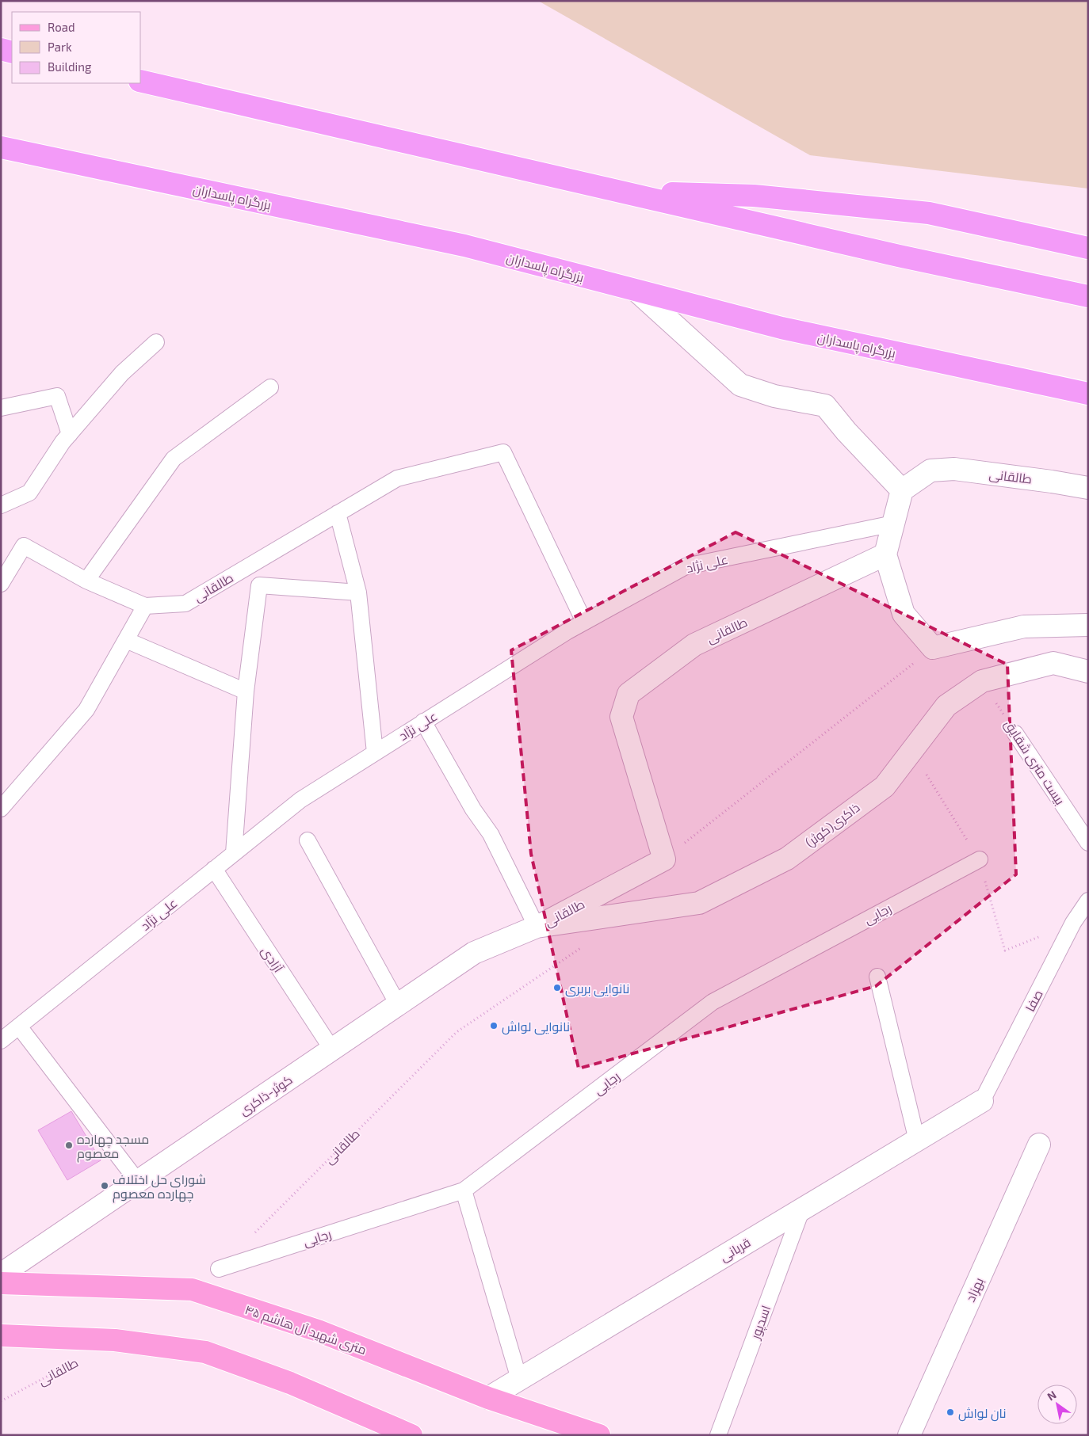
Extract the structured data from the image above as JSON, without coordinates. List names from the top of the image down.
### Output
{
  "streets": {
    "highway": ["بزرگراه پاسداران"],
    "main road": ["۴۵ متری شهید آل هاشم"],
    "street": [
      "طالقانی",
      "ذاکری(کوثر)",
      "کوثر-ذاکری",
      "قربانی",
      "بهزاد"
    ],
    "lane": [
      "علی نژاد",
      "بیست متری شقایق",
      "رجایی",
      "آزادی",
      "صفا",
      "اسدپور"
    ]
  },
  "crossings": [
    ["طالقانی", "علی نژاد"],
    ["طالقانی", "ذاکری(کوثر)"],
    ["طالقانی", "کوثر-ذاکری"],
    ["علی نژاد", "آزادی"],
    ["بیست متری شقایق", "ذاکری(کوثر)"],
    ["ذاکری(کوثر)", "کوثر-ذاکری"],
    ["آزادی", "کوثر-ذاکری"],
    ["صفا", "قربانی"],
    ["قربانی", "اسدپور"],
    ["قربانی", "۴۵ متری شهید آل هاشم"]
  ],
  "places": [
    "نانوایی بربری",
    "نانوایی لواش",
    "مسجد چهارده معصوم",
    "شورای حل اختلاف چهارده معصوم",
    "نان لواش"
  ],
  "legend": ["Road", "Park", "Building"],
  "north": "top left"
}
